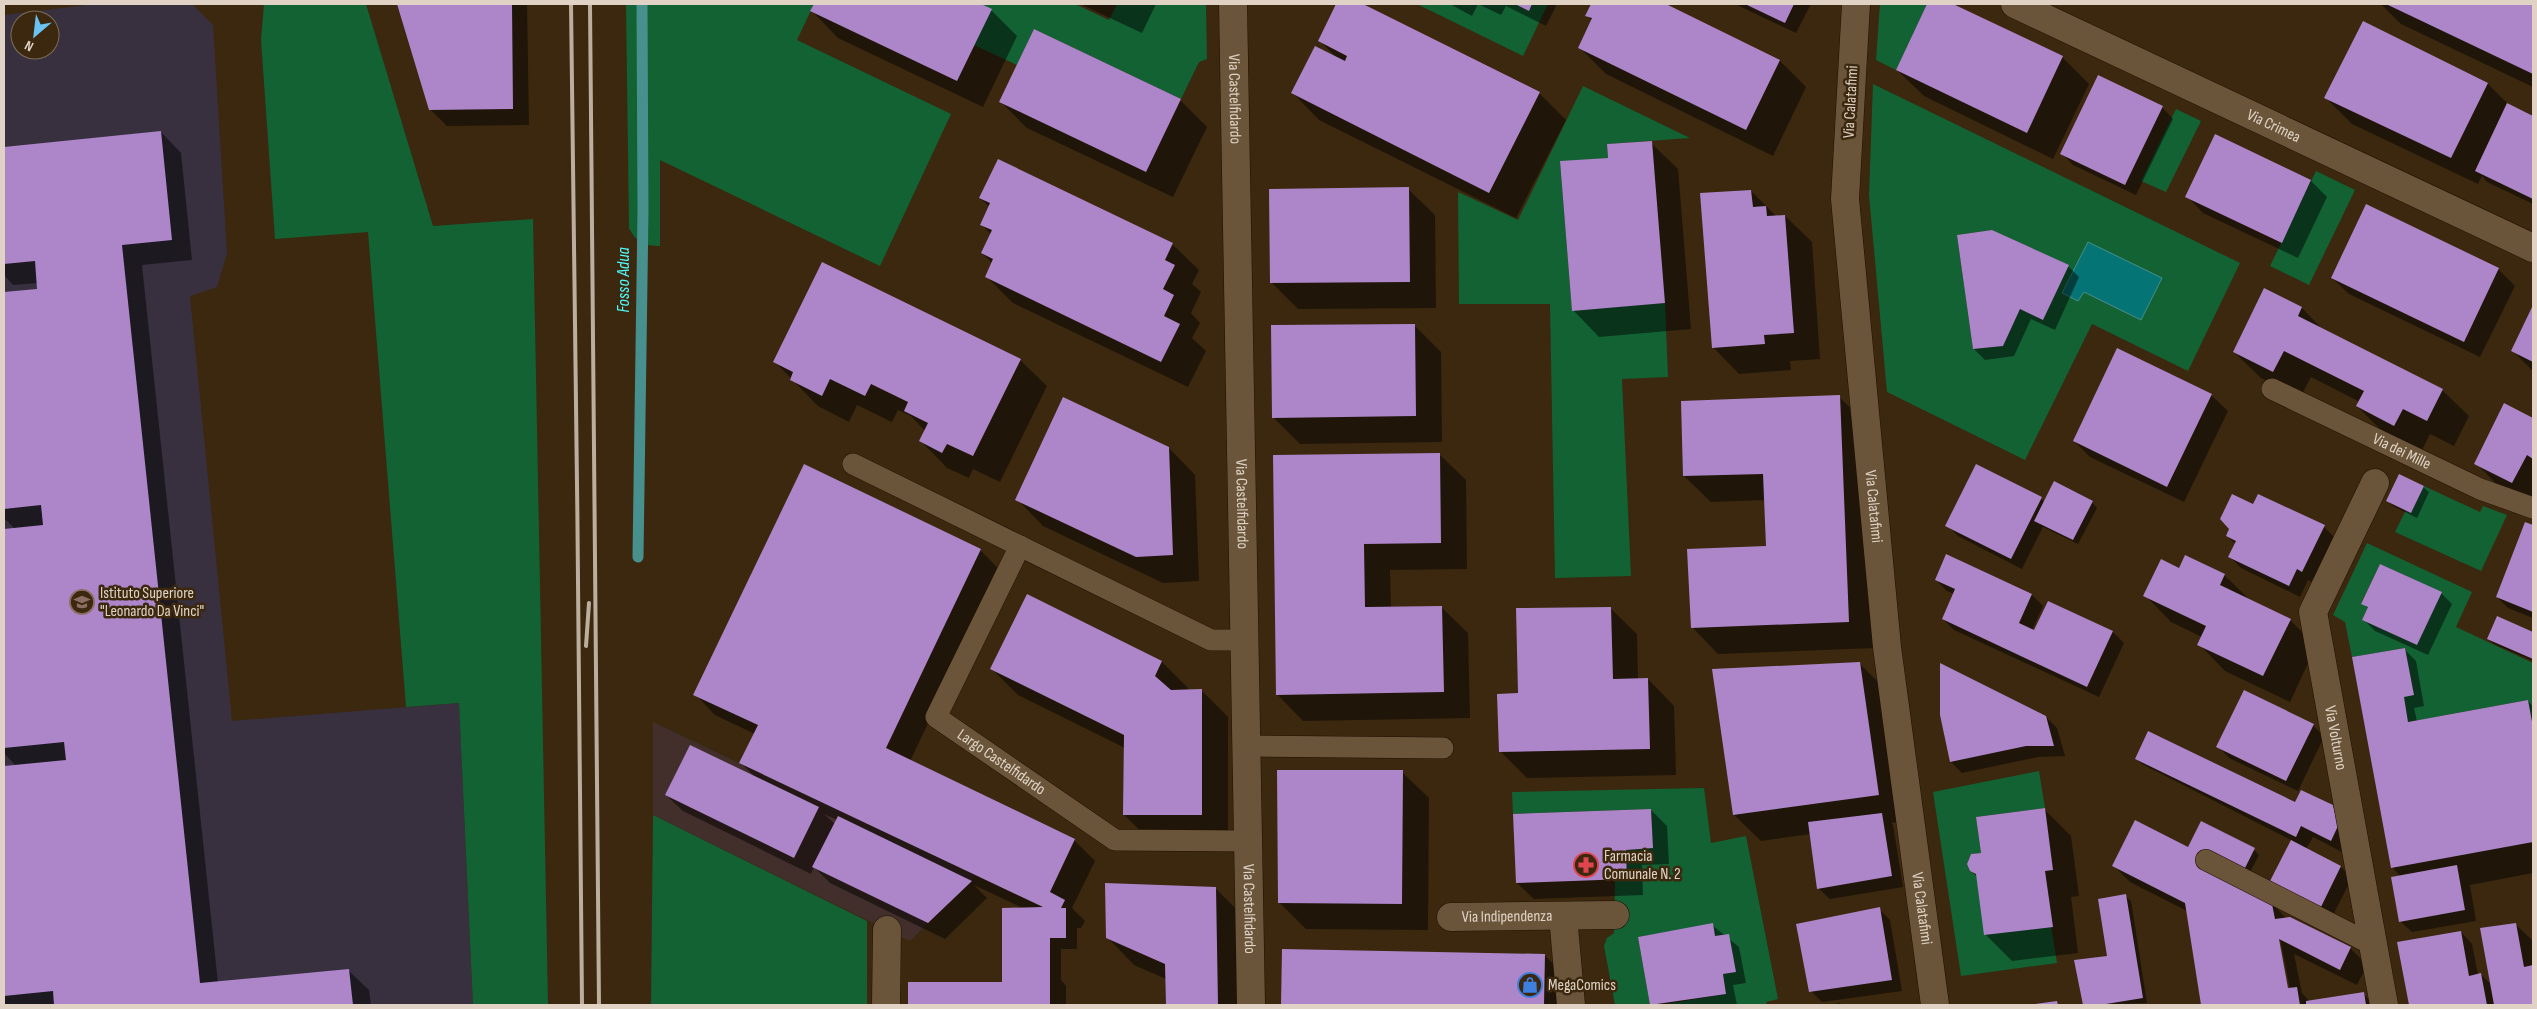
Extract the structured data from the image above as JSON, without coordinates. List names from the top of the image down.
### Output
{
  "streets": {
    "street": [
      "Via Castelfidardo",
      "Via Calatafimi",
      "Via Crimea",
      "Via Volturno",
      "Via Indipendenza"
    ],
    "lane": ["Via dei Mille", "Largo Castelfidardo"]
  },
  "crossings": [
    ["Via Castelfidardo", "Largo Castelfidardo"]
  ],
  "water": ["Fosso Adua"],
  "places": {
    "school or university": ["Istituto Superiore \"Leonardo Da Vinci\""],
    "pharmacy": ["Farmacia Comunale N. 2"],
    "shop": ["MegaComics"]
  },
  "north": "bottom left"
}
